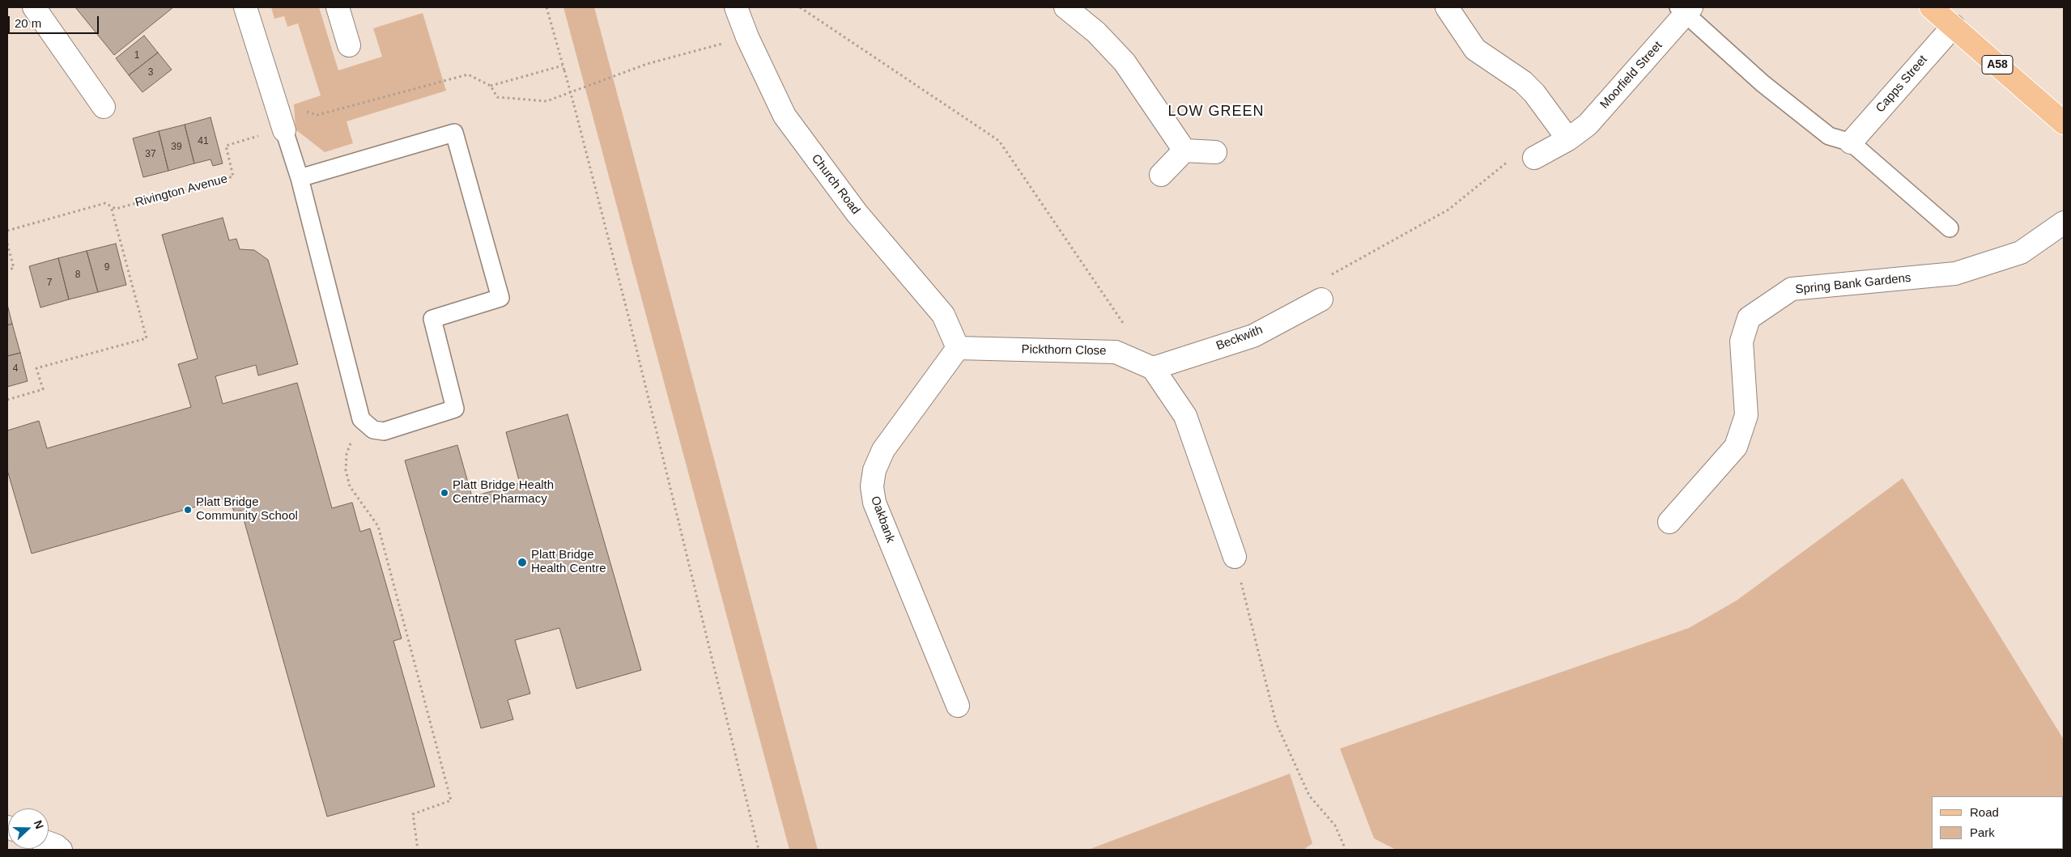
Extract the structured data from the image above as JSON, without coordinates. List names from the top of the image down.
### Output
{
  "streets": {
    "main road": ["A58"],
    "street": [
      "Moorfield Street",
      "Capps Street",
      "Church Road",
      "Spring Bank Gardens",
      "Beckwith",
      "Pickthorn Close",
      "Oakbank"
    ],
    "path": ["Rivington Avenue"]
  },
  "crossings": [
    ["A58", "Capps Street"],
    ["Church Road", "Pickthorn Close"],
    ["Church Road", "Oakbank"],
    ["Beckwith", "Pickthorn Close"],
    ["Pickthorn Close", "Oakbank"]
  ],
  "districts": ["LOW GREEN"],
  "places": ["Platt Bridge Health Centre Pharmacy", "Platt Bridge Community School", "Platt Bridge Health Centre"],
  "house_numbers": [
    "1",
    "3",
    "41",
    "39",
    "37",
    "9",
    "8",
    "7",
    "4"
  ],
  "legend": ["Road", "Park"],
  "scale_bar": "20 m",
  "north": "right"
}
